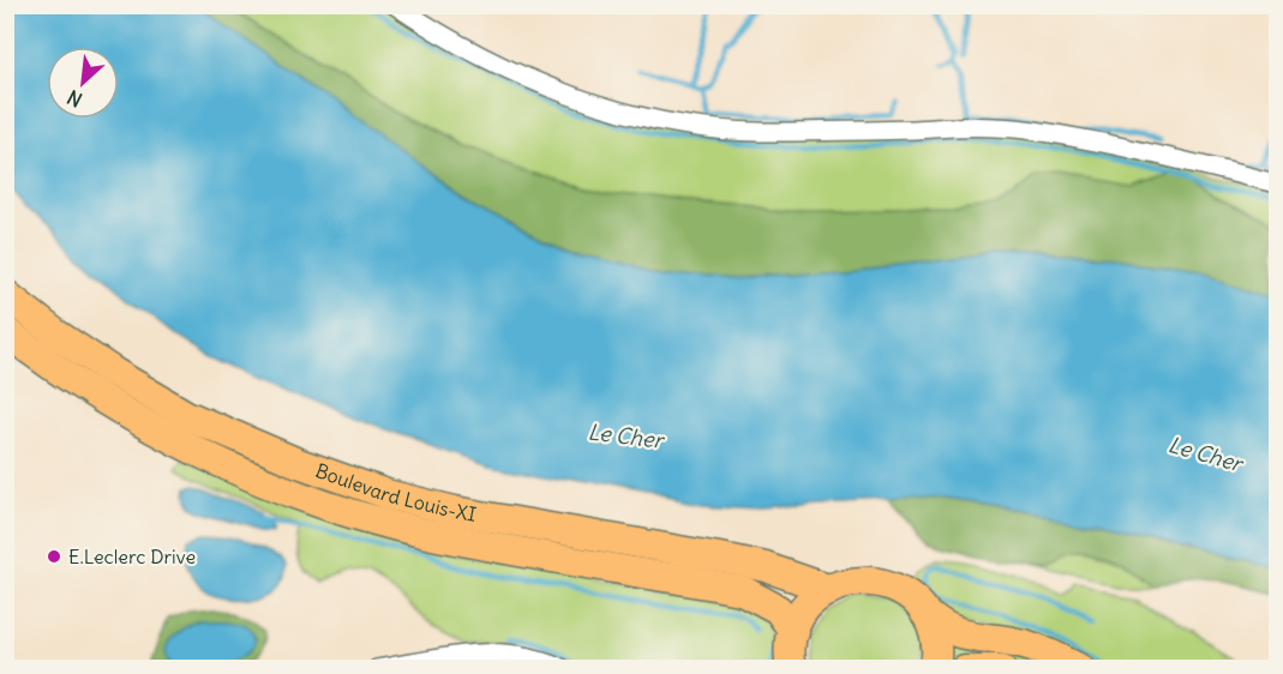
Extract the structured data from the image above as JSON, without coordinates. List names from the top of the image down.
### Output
{
  "streets": {
    "main road": ["Boulevard Louis-XI"]
  },
  "water": ["Le Cher"],
  "places": ["E.Leclerc Drive"],
  "north": "bottom left"
}
